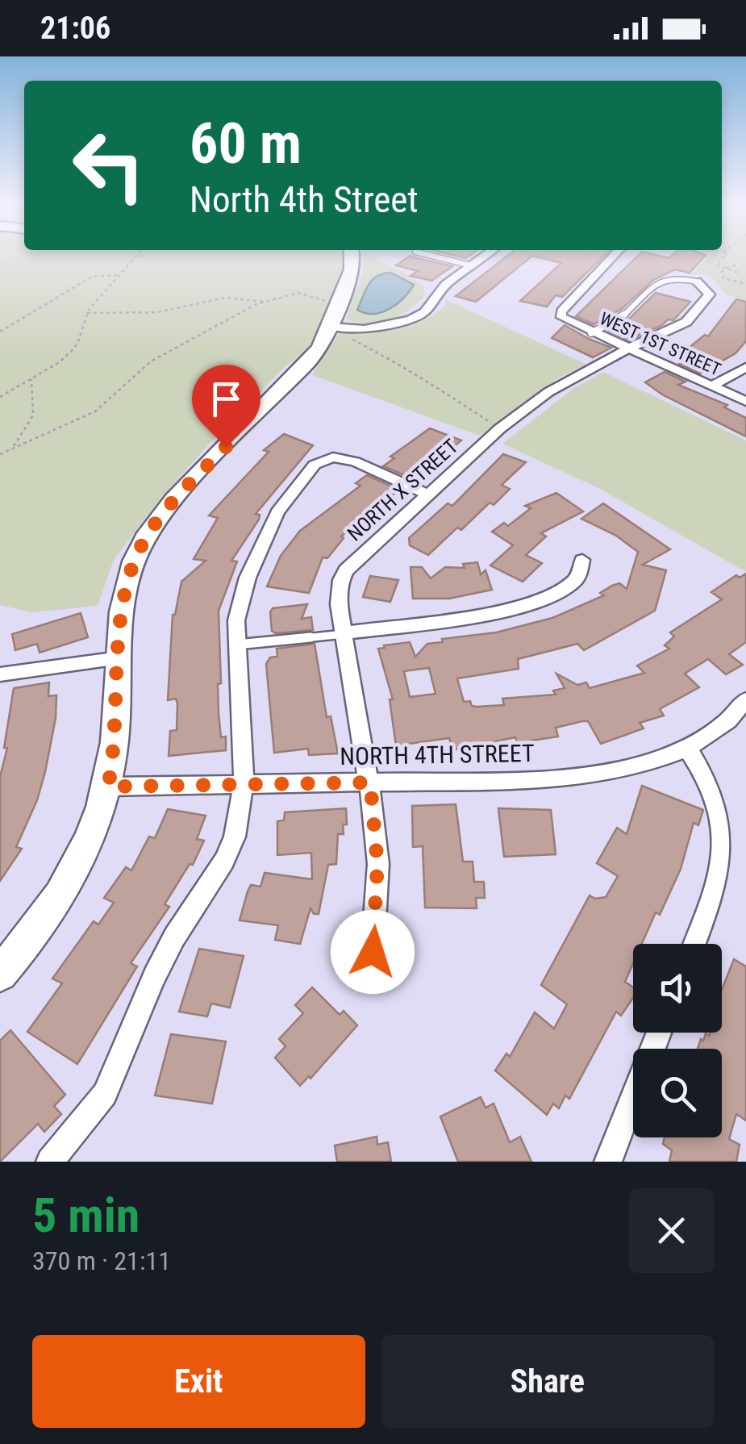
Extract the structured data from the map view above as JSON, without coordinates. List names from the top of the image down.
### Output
{
  "streets": {
    "street": ["WEST 1ST STREET", "NORTH X STREET", "NORTH 4TH STREET"]
  },
  "crossings": [
    ["WEST 1ST STREET", "NORTH X STREET"],
    ["NORTH X STREET", "NORTH 4TH STREET"]
  ],
  "page": {
    "status": "21:06",
    "turn": ["60 m", "North 4th Street"],
    "heading": ["5 min", "370 m · 21:11"],
    "buttons": ["Exit", "Share"]
  }
}
